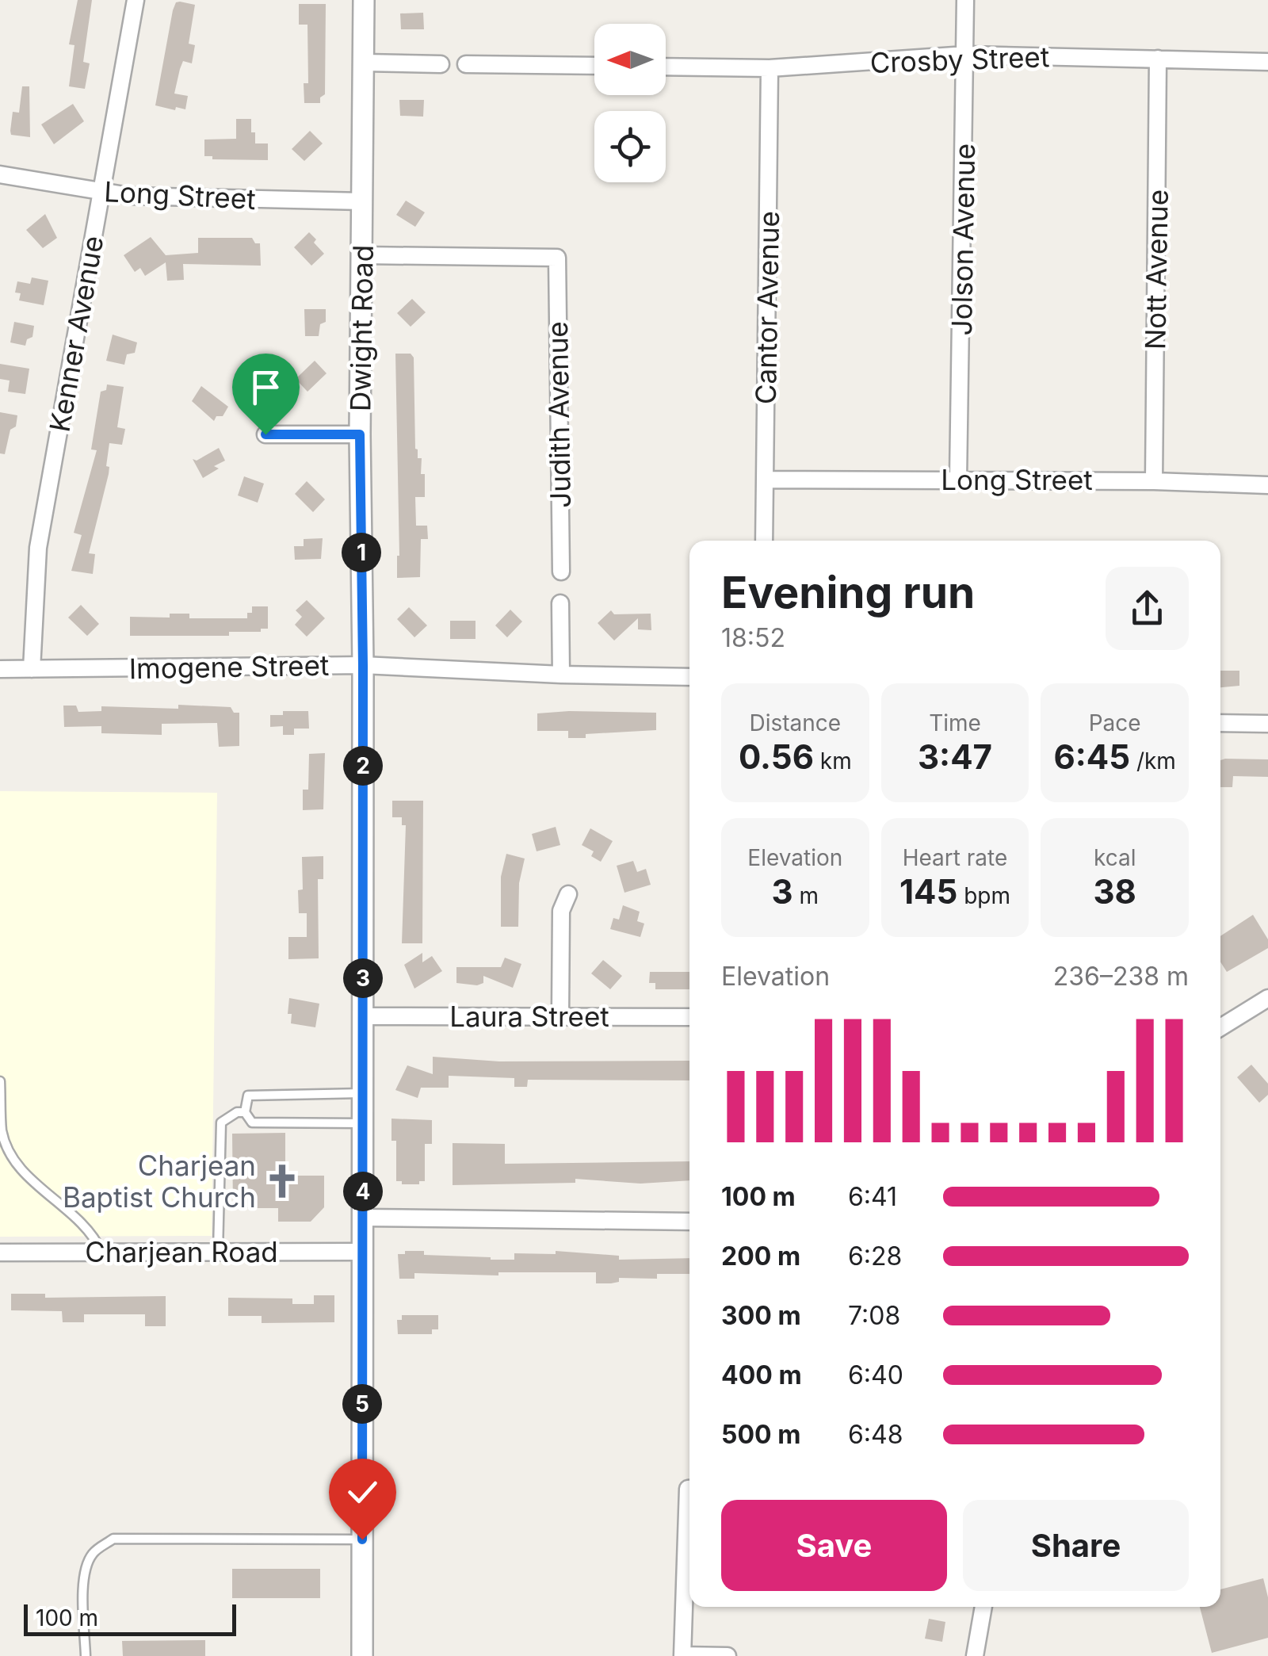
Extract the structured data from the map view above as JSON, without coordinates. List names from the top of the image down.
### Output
{
  "streets": {
    "street": [
      "Crosby Street",
      "Long Street",
      "Jolson Avenue",
      "Nott Avenue",
      "Cantor Avenue",
      "Dwight Road",
      "Kenner Avenue",
      "Judith Avenue",
      "Imogene Street",
      "Laura Street",
      "Charjean Road"
    ]
  },
  "crossings": [
    ["Crosby Street", "Jolson Avenue"],
    ["Crosby Street", "Nott Avenue"],
    ["Crosby Street", "Cantor Avenue"],
    ["Long Street", "Jolson Avenue"],
    ["Long Street", "Nott Avenue"],
    ["Long Street", "Cantor Avenue"],
    ["Long Street", "Dwight Road"],
    ["Long Street", "Kenner Avenue"],
    ["Dwight Road", "Judith Avenue"],
    ["Dwight Road", "Imogene Street"],
    ["Dwight Road", "Laura Street"],
    ["Dwight Road", "Charjean Road"],
    ["Kenner Avenue", "Imogene Street"]
  ],
  "places": {
    "church": ["Charjean Baptist Church"]
  },
  "scale_bar": "100 m",
  "north": "left",
  "page": {
    "pins": [
      "1",
      "2",
      "3",
      "4",
      "5"
    ],
    "heading": ["Evening run", "18:52"],
    "stats": [
      ["Distance", "0.56 km"],
      ["Time", "3:47"],
      ["Pace", "6:45 /km"],
      ["Elevation", "3 m"],
      ["Heart rate", "145 bpm"],
      ["kcal", "38"]
    ],
    "chart": ["Elevation", "236–238 m"],
    "list": [
      {
        "name": "100 m",
        "note": "6:41"
      },
      {
        "name": "200 m",
        "note": "6:28"
      },
      {
        "name": "300 m",
        "note": "7:08"
      },
      {
        "name": "400 m",
        "note": "6:40"
      },
      {
        "name": "500 m",
        "note": "6:48"
      }
    ],
    "buttons": ["Save", "Share"],
    "scale": "100 m"
  }
}
